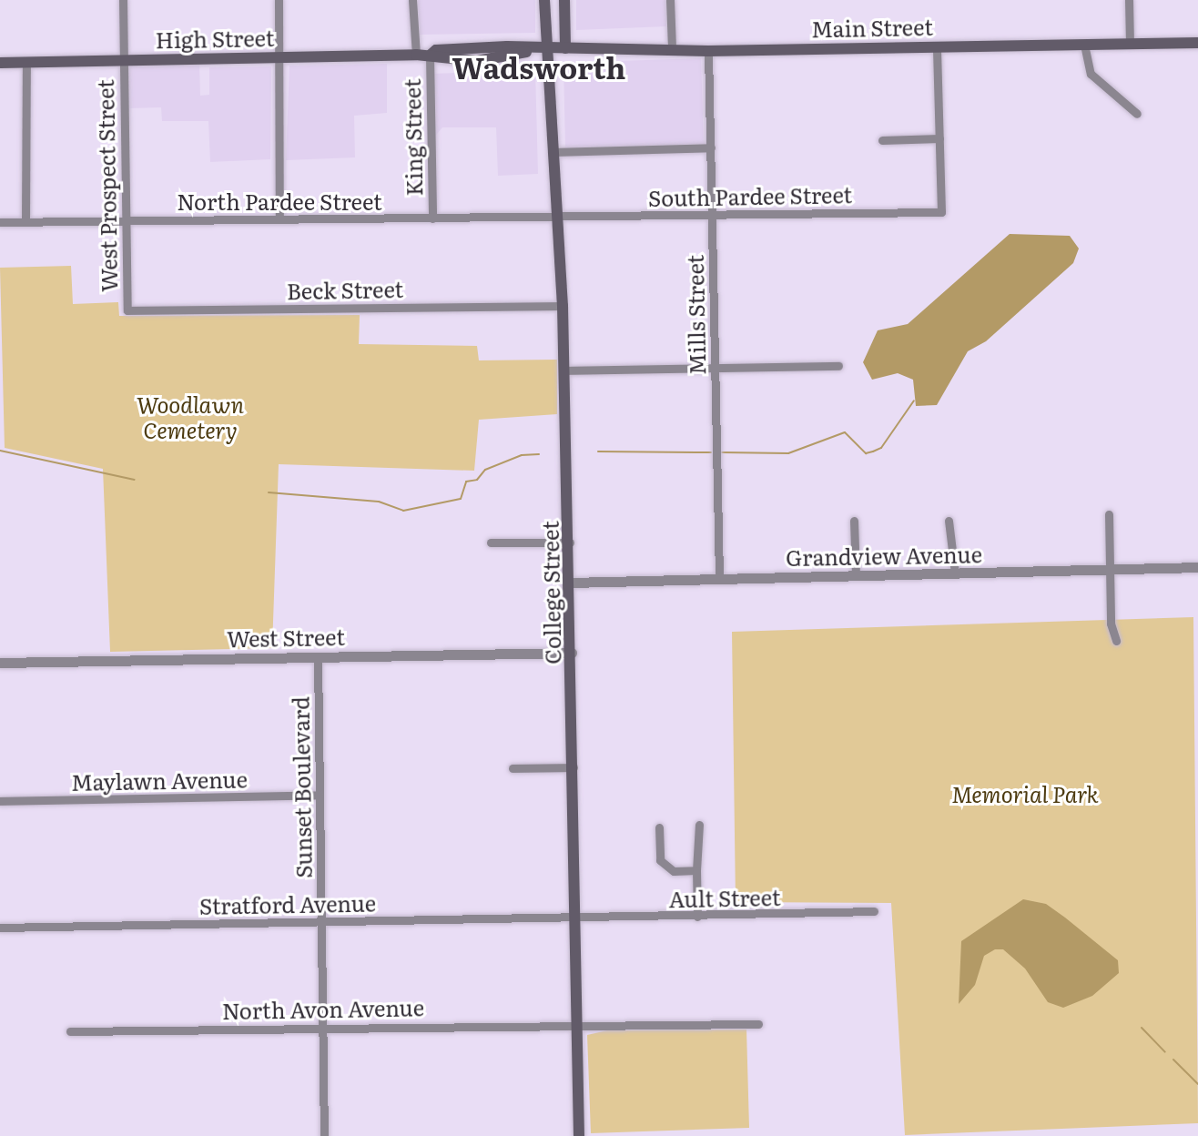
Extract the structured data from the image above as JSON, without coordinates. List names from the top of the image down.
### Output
{
  "streets": {
    "main road": ["Main Street", "High Street", "College Street"],
    "street": [
      "King Street",
      "West Prospect Street",
      "South Pardee Street",
      "North Pardee Street",
      "Beck Street",
      "Mills Street",
      "Grandview Avenue",
      "West Street",
      "Maylawn Avenue",
      "Sunset Boulevard",
      "Ault Street",
      "Stratford Avenue",
      "North Avon Avenue"
    ]
  },
  "crossings": [
    ["Main Street", "High Street"],
    ["Main Street", "Mills Street"],
    ["Main Street", "College Street"],
    ["High Street", "King Street"],
    ["High Street", "West Prospect Street"],
    ["High Street", "College Street"],
    ["King Street", "North Pardee Street"],
    ["West Prospect Street", "North Pardee Street"],
    ["West Prospect Street", "Beck Street"],
    ["South Pardee Street", "North Pardee Street"],
    ["South Pardee Street", "Mills Street"],
    ["South Pardee Street", "College Street"],
    ["North Pardee Street", "College Street"],
    ["Beck Street", "College Street"],
    ["Mills Street", "Grandview Avenue"],
    ["Grandview Avenue", "College Street"],
    ["College Street", "West Street"],
    ["College Street", "Ault Street"],
    ["College Street", "Stratford Avenue"],
    ["College Street", "North Avon Avenue"],
    ["West Street", "Sunset Boulevard"],
    ["Maylawn Avenue", "Sunset Boulevard"],
    ["Sunset Boulevard", "Stratford Avenue"],
    ["Sunset Boulevard", "North Avon Avenue"],
    ["Ault Street", "Stratford Avenue"]
  ],
  "districts": ["Wadsworth"],
  "parks": ["Woodlawn Cemetery", "Memorial Park"]
}
